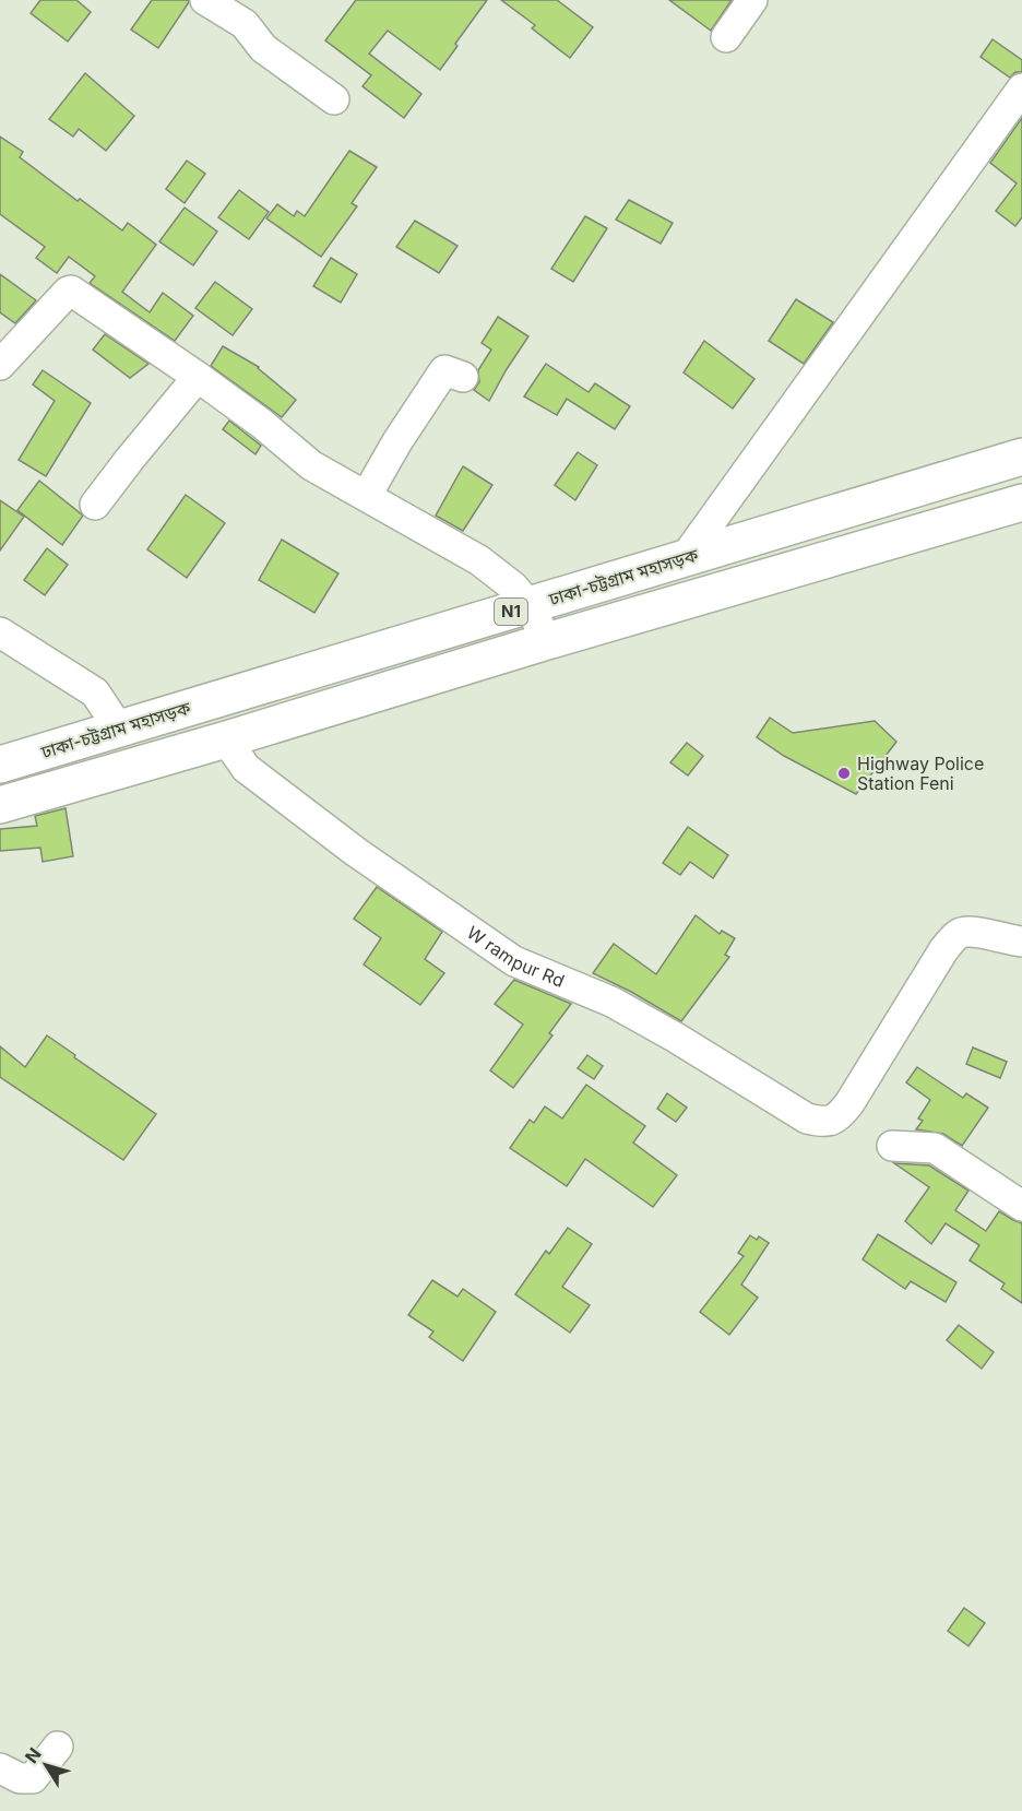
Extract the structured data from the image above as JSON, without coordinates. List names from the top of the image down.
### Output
{
  "streets": {
    "highway": ["ঢাকা-চট্টগ্রাম মহাসড়ক", "N1"],
    "street": ["W rampur Rd"]
  },
  "crossings": [
    ["N1", "W rampur Rd"]
  ],
  "places": ["Highway Police Station Feni"],
  "north": "top left"
}
